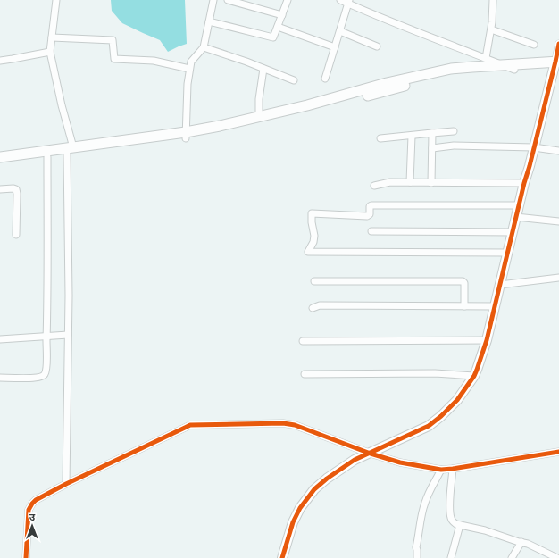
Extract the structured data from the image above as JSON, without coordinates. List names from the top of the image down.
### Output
{
  "north": "top"
}
